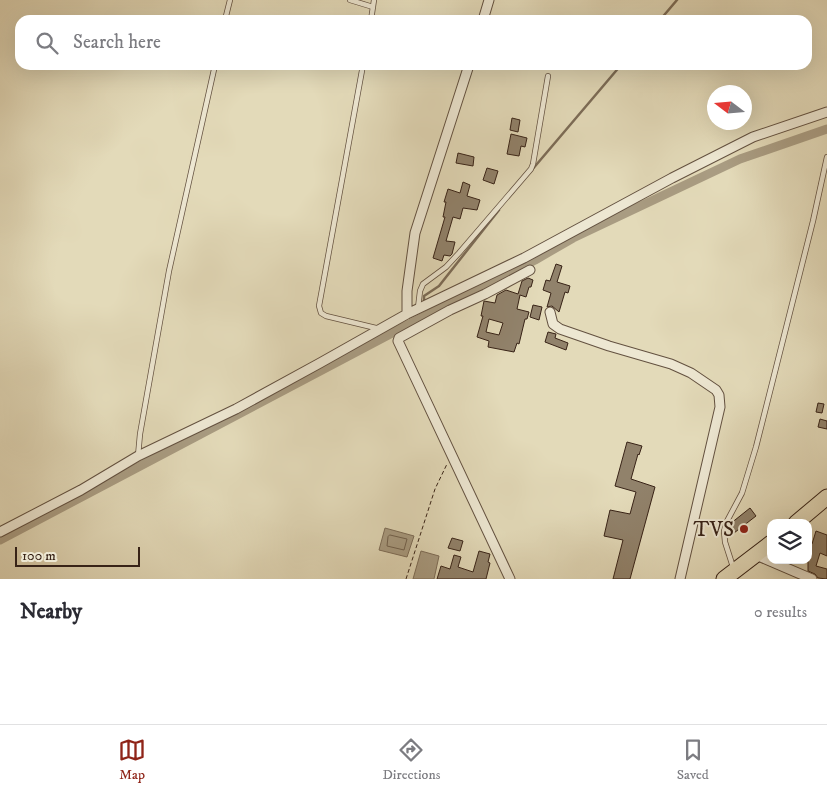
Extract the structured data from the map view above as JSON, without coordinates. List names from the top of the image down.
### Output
{
  "places": ["TVS"],
  "scale_bar": "100 m",
  "north": "left",
  "page": {
    "search": "Search here",
    "scale": "100 m",
    "heading": ["Nearby", "0 results"],
    "nav": ["Map", "Directions", "Saved"]
  }
}
